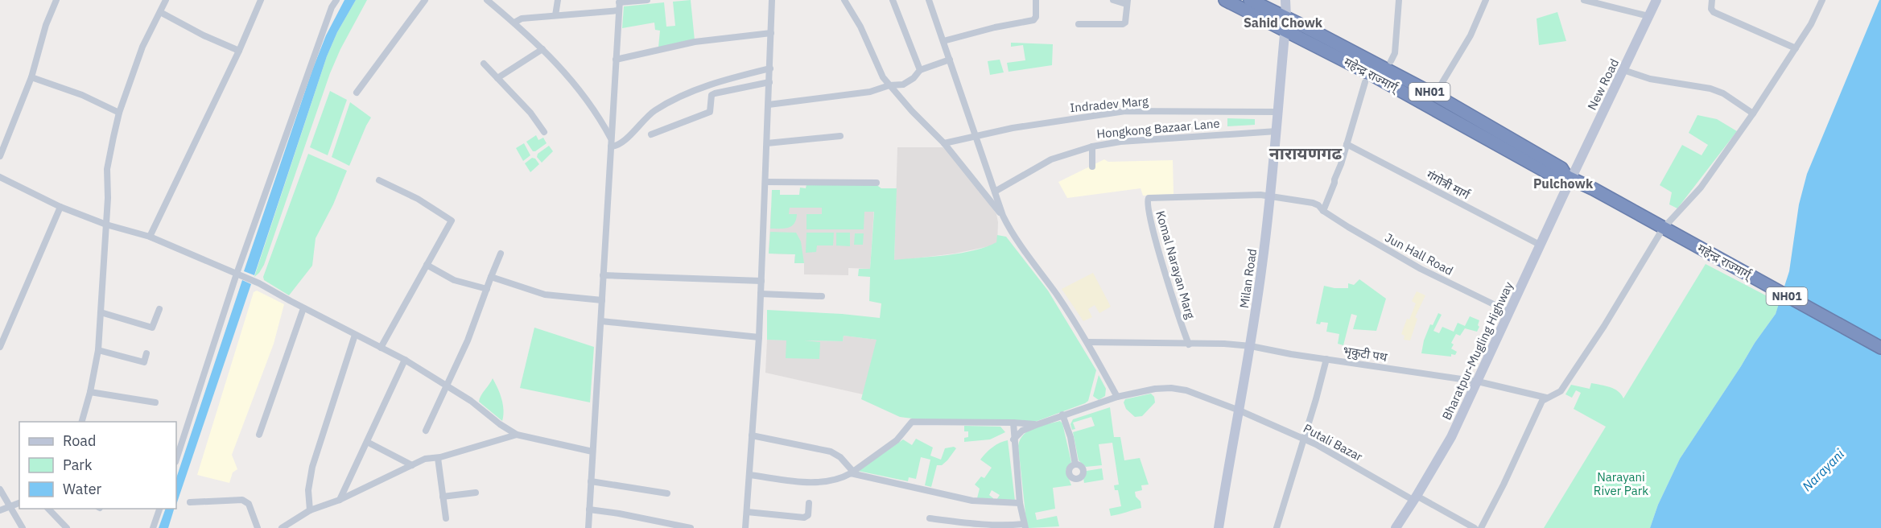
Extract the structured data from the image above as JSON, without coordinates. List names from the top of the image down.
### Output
{
  "streets": {
    "highway": ["महेन्द्र राज्मार्ग्", "NH01"],
    "street": [
      "New Road",
      "Indradev Marg",
      "Hongkong Bazaar Lane",
      "गंगोत्री मार्ग",
      "Jun Hall Road",
      "Komal Narayan Marg",
      "Milan Road",
      "Bharatpur-Mugling Highway",
      "भृकुटी पथ",
      "Putali Bazar"
    ]
  },
  "crossings": [
    ["महेन्द्र राज्मार्ग्", "New Road"],
    ["महेन्द्र राज्मार्ग्", "Milan Road"],
    ["महेन्द्र राज्मार्ग्", "Bharatpur-Mugling Highway"],
    ["New Road", "Bharatpur-Mugling Highway"],
    ["Indradev Marg", "Milan Road"],
    ["Hongkong Bazaar Lane", "Milan Road"],
    ["गंगोत्री मार्ग", "Bharatpur-Mugling Highway"],
    ["Jun Hall Road", "Komal Narayan Marg"],
    ["Jun Hall Road", "Milan Road"],
    ["Jun Hall Road", "Bharatpur-Mugling Highway"],
    ["Komal Narayan Marg", "Milan Road"],
    ["Komal Narayan Marg", "भृकुटी पथ"],
    ["Milan Road", "भृकुटी पथ"],
    ["Milan Road", "Putali Bazar"],
    ["Bharatpur-Mugling Highway", "भृकुटी पथ"],
    ["Bharatpur-Mugling Highway", "Putali Bazar"]
  ],
  "districts": ["Sahid Chowk", "नारायणगढ", "Pulchowk"],
  "water": ["Narayani"],
  "parks": ["Narayani River Park"],
  "legend": ["Road", "Park", "Water"]
}
